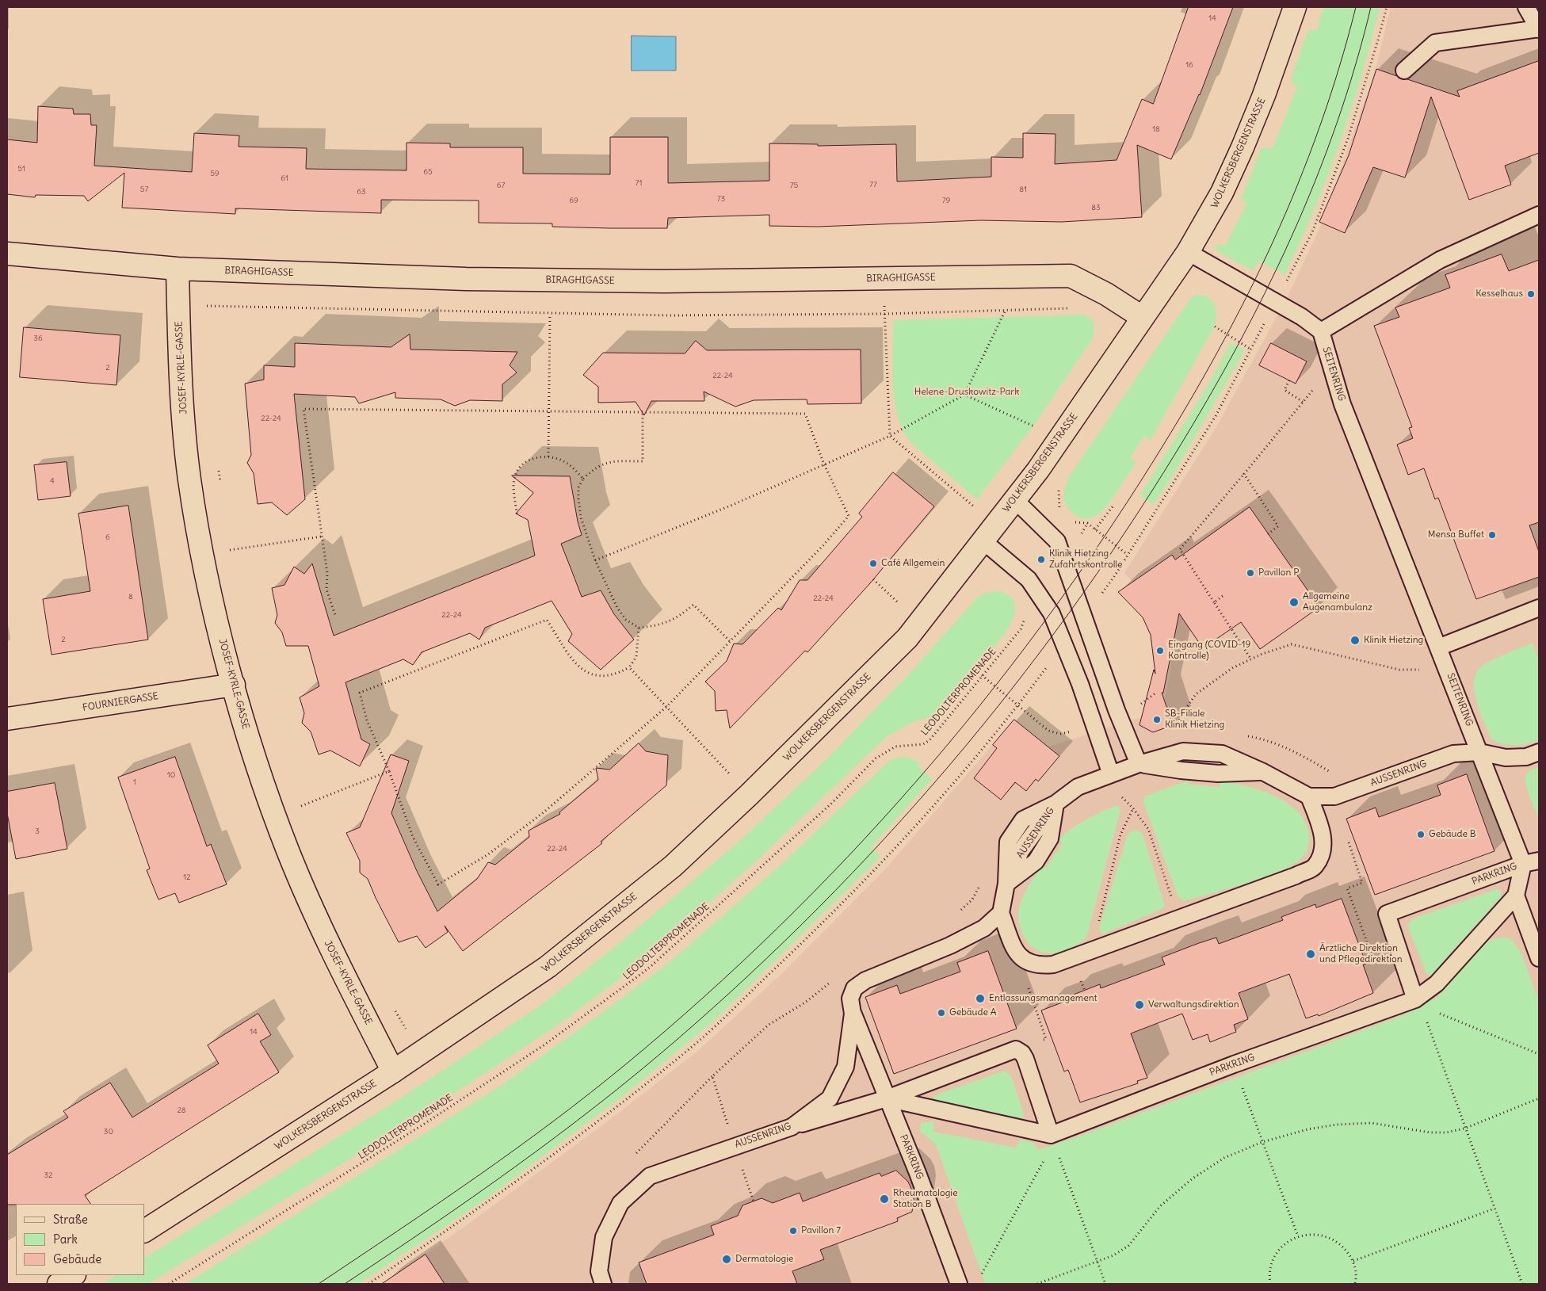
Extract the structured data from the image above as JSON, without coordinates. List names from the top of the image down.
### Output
{
  "streets": {
    "street": [
      "WOLKERSBERGENSTRASSE",
      "BIRAGHIGASSE",
      "JOSEF-KYRLE-GASSE",
      "FOURNIERGASSE"
    ],
    "lane": ["SEITENRING", "AUSSENRING", "PARKRING"],
    "path": ["LEODOLTERPROMENADE"]
  },
  "crossings": [
    ["WOLKERSBERGENSTRASSE", "BIRAGHIGASSE"],
    ["WOLKERSBERGENSTRASSE", "JOSEF-KYRLE-GASSE"],
    ["BIRAGHIGASSE", "JOSEF-KYRLE-GASSE"],
    ["JOSEF-KYRLE-GASSE", "FOURNIERGASSE"],
    ["SEITENRING", "AUSSENRING"],
    ["SEITENRING", "PARKRING"],
    ["AUSSENRING", "PARKRING"]
  ],
  "parks": ["Helene-Druskowitz-Park"],
  "places": [
    "Kesselhaus",
    "Mensa Buffet",
    "Klinik Hietzing Zufahrtskontrolle",
    "Café Allgemein",
    "Pavillon P",
    "Allgemeine Augenambulanz",
    "Klinik Hietzing",
    "Eingang (COVID-19 Kontrolle)",
    "SB-Filiale Klinik Hietzing",
    "Gebäude B",
    "Ärztliche Direktion und Pflegedirektion",
    "Entlassungsmanagement",
    "Verwaltungsdirektion",
    "Gebäude A",
    "Rheumatologie Station B",
    "Pavillon 7",
    "Dermatologie"
  ],
  "house_numbers": [
    "14",
    "16",
    "18",
    "51",
    "65",
    "59",
    "61",
    "71",
    "77",
    "67",
    "75",
    "57",
    "81",
    "63",
    "73",
    "69",
    "79",
    "83",
    "36",
    "2",
    "22-24",
    "22-24",
    "4",
    "6",
    "8",
    "22-24",
    "22-24",
    "2",
    "10",
    "1",
    "3",
    "22-24",
    "12",
    "14",
    "28",
    "30",
    "32"
  ],
  "legend": ["Straße", "Park", "Gebäude"]
}
